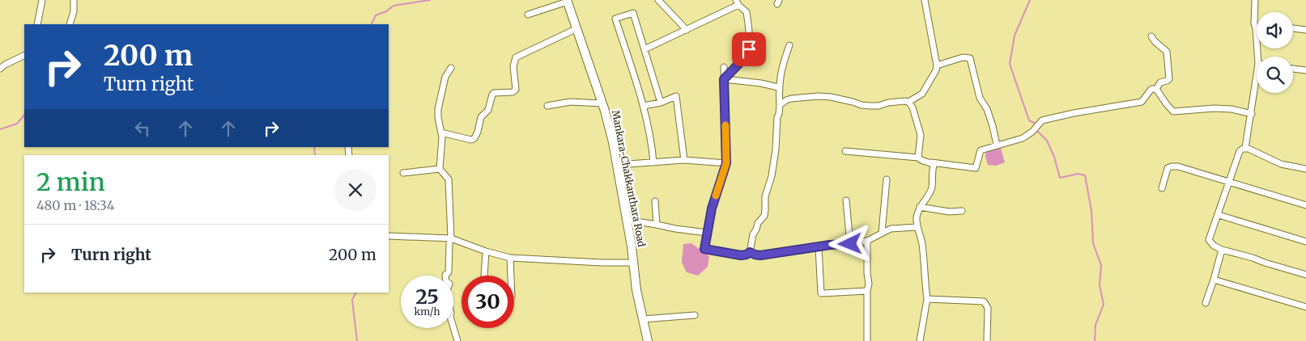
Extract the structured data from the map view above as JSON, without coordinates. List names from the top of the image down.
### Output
{
  "streets": {
    "main road": ["Mankara-Chakkanthara Road"]
  },
  "page": {
    "turn": ["200 m", "Turn right"],
    "heading": ["2 min", "480 m · 18:34"],
    "list": [
      {
        "name": "Turn right",
        "value": "200 m"
      }
    ],
    "speed": "25 km/h",
    "limit": "30"
  }
}
